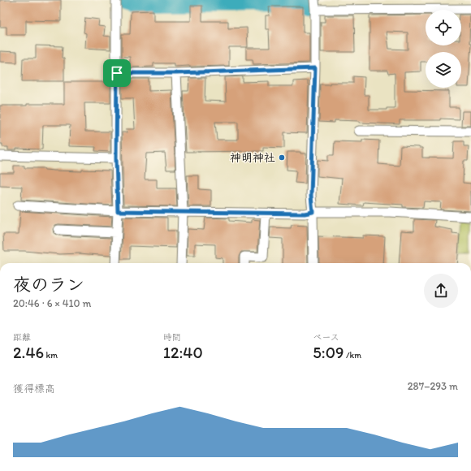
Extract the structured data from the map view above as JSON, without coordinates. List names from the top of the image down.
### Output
{
  "places": ["神明神社"],
  "page": {
    "heading": ["夜のラン", "20:46 · 6 × 410 m"],
    "stats": [
      ["距離", "2.46 km"],
      ["時間", "12:40"],
      ["ペース", "5:09 /km"]
    ],
    "chart": ["獲得標高", "287–293 m"]
  }
}
